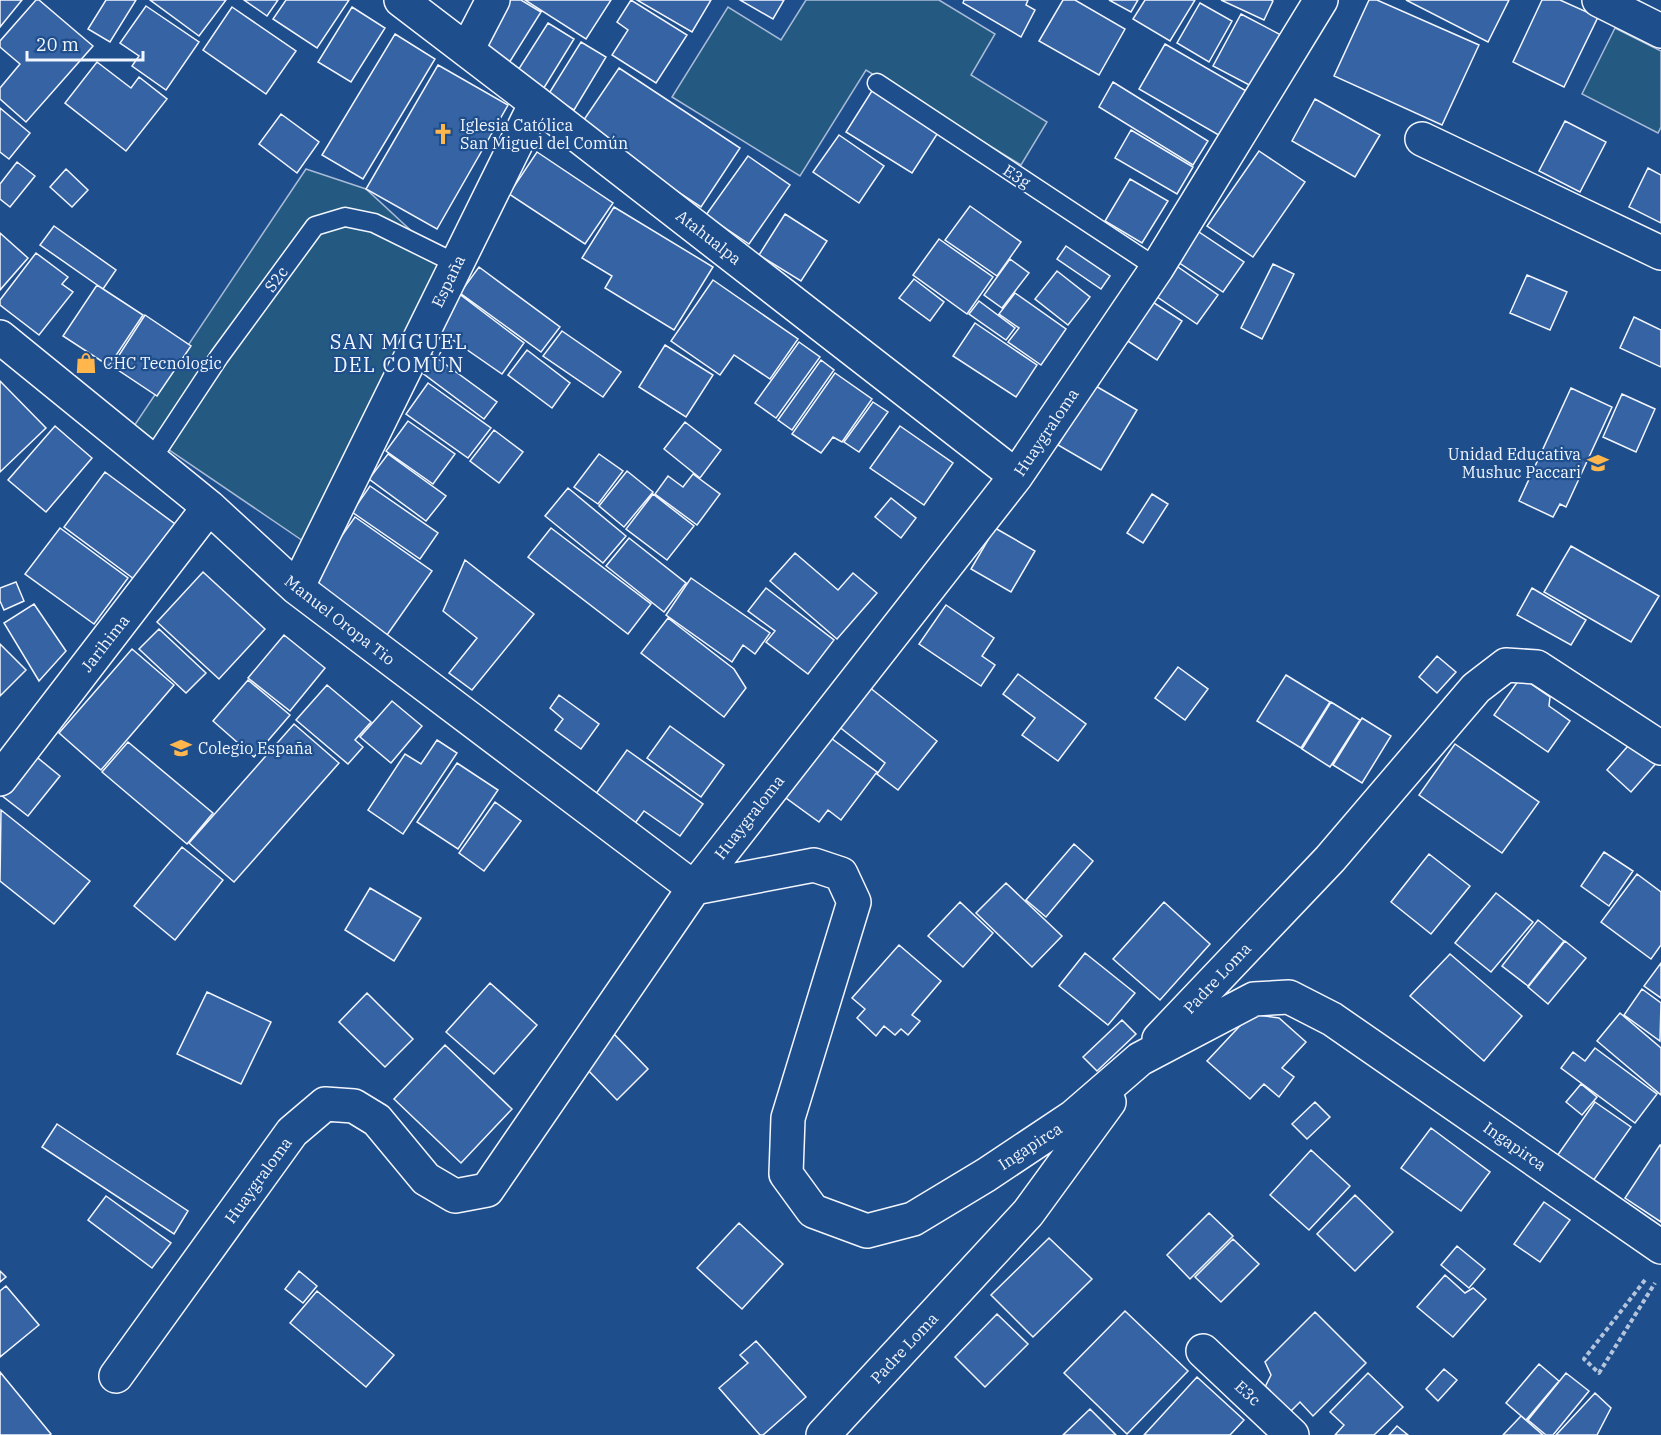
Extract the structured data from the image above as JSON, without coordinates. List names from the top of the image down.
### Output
{
  "streets": {
    "street": [
      "Atahualpa",
      "España",
      "Huaygraloma",
      "Manuel Oropa Tio",
      "Jarihima",
      "Padre Loma",
      "Ingapirca",
      "E3c"
    ],
    "lane": ["E3g", "S2c"]
  },
  "crossings": [
    ["E3g", "Huaygraloma"],
    ["Atahualpa", "España"],
    ["Atahualpa", "Huaygraloma"],
    ["S2c", "España"],
    ["S2c", "Manuel Oropa Tio"],
    ["España", "Manuel Oropa Tio"],
    ["Huaygraloma", "Manuel Oropa Tio"],
    ["Huaygraloma", "Ingapirca"],
    ["Manuel Oropa Tio", "Jarihima"],
    ["Manuel Oropa Tio", "Ingapirca"],
    ["Padre Loma", "Ingapirca"]
  ],
  "districts": ["SAN MIGUEL DEL COMÚN"],
  "places": {
    "church": ["Iglesia Católica San Miguel del Común"],
    "shop": ["CHC Tecnologic"],
    "school or university": ["Unidad Educativa Mushuc Paccari", "Colegio España"]
  },
  "scale_bar": "20 m"
}
